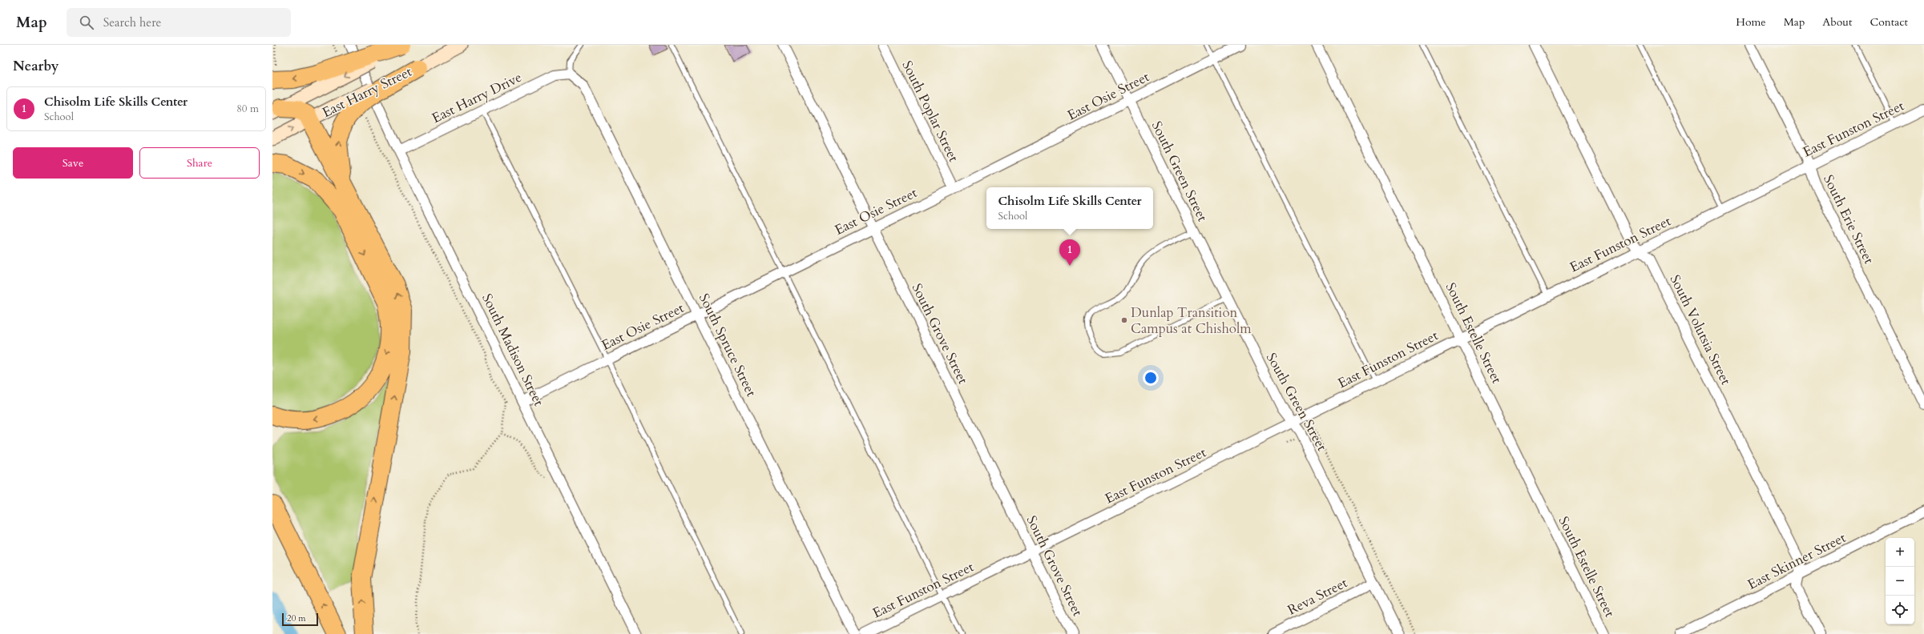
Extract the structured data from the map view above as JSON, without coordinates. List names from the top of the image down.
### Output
{
  "streets": {
    "main road": ["East Harry Street"],
    "street": [
      "East Osie Street",
      "East Harry Drive",
      "South Poplar Street",
      "East Funston Street",
      "South Green Street",
      "South Erie Street",
      "South Volutsia Street",
      "South Estelle Street",
      "South Grove Street",
      "South Spruce Street",
      "South Madison Street",
      "East Skinner Street",
      "Reva Street"
    ]
  },
  "crossings": [
    ["East Osie Street", "South Poplar Street"],
    ["East Osie Street", "South Green Street"],
    ["East Osie Street", "South Grove Street"],
    ["East Osie Street", "South Spruce Street"],
    ["East Osie Street", "South Madison Street"],
    ["East Harry Drive", "South Spruce Street"],
    ["East Harry Drive", "South Madison Street"],
    ["East Funston Street", "South Green Street"],
    ["East Funston Street", "South Erie Street"],
    ["East Funston Street", "South Volutsia Street"],
    ["East Funston Street", "South Estelle Street"],
    ["East Funston Street", "South Grove Street"],
    ["South Green Street", "Reva Street"],
    ["South Volutsia Street", "East Skinner Street"]
  ],
  "places": ["Dunlap Transition Campus at Chisholm"],
  "scale_bar": "20 m",
  "page": {
    "header": "Map",
    "search": "Search here",
    "nav": [
      "Home",
      "Map",
      "About",
      "Contact"
    ],
    "heading": "Nearby",
    "list": [
      {
        "mark": "1",
        "name": "Chisolm Life Skills Center",
        "note": "School",
        "value": "80 m"
      }
    ],
    "buttons": ["Save", "Share"],
    "popup": ["Chisolm Life Skills Center", "School"],
    "pins": "1",
    "map_buttons": ["+", "−"],
    "scale": "20 m"
  }
}
